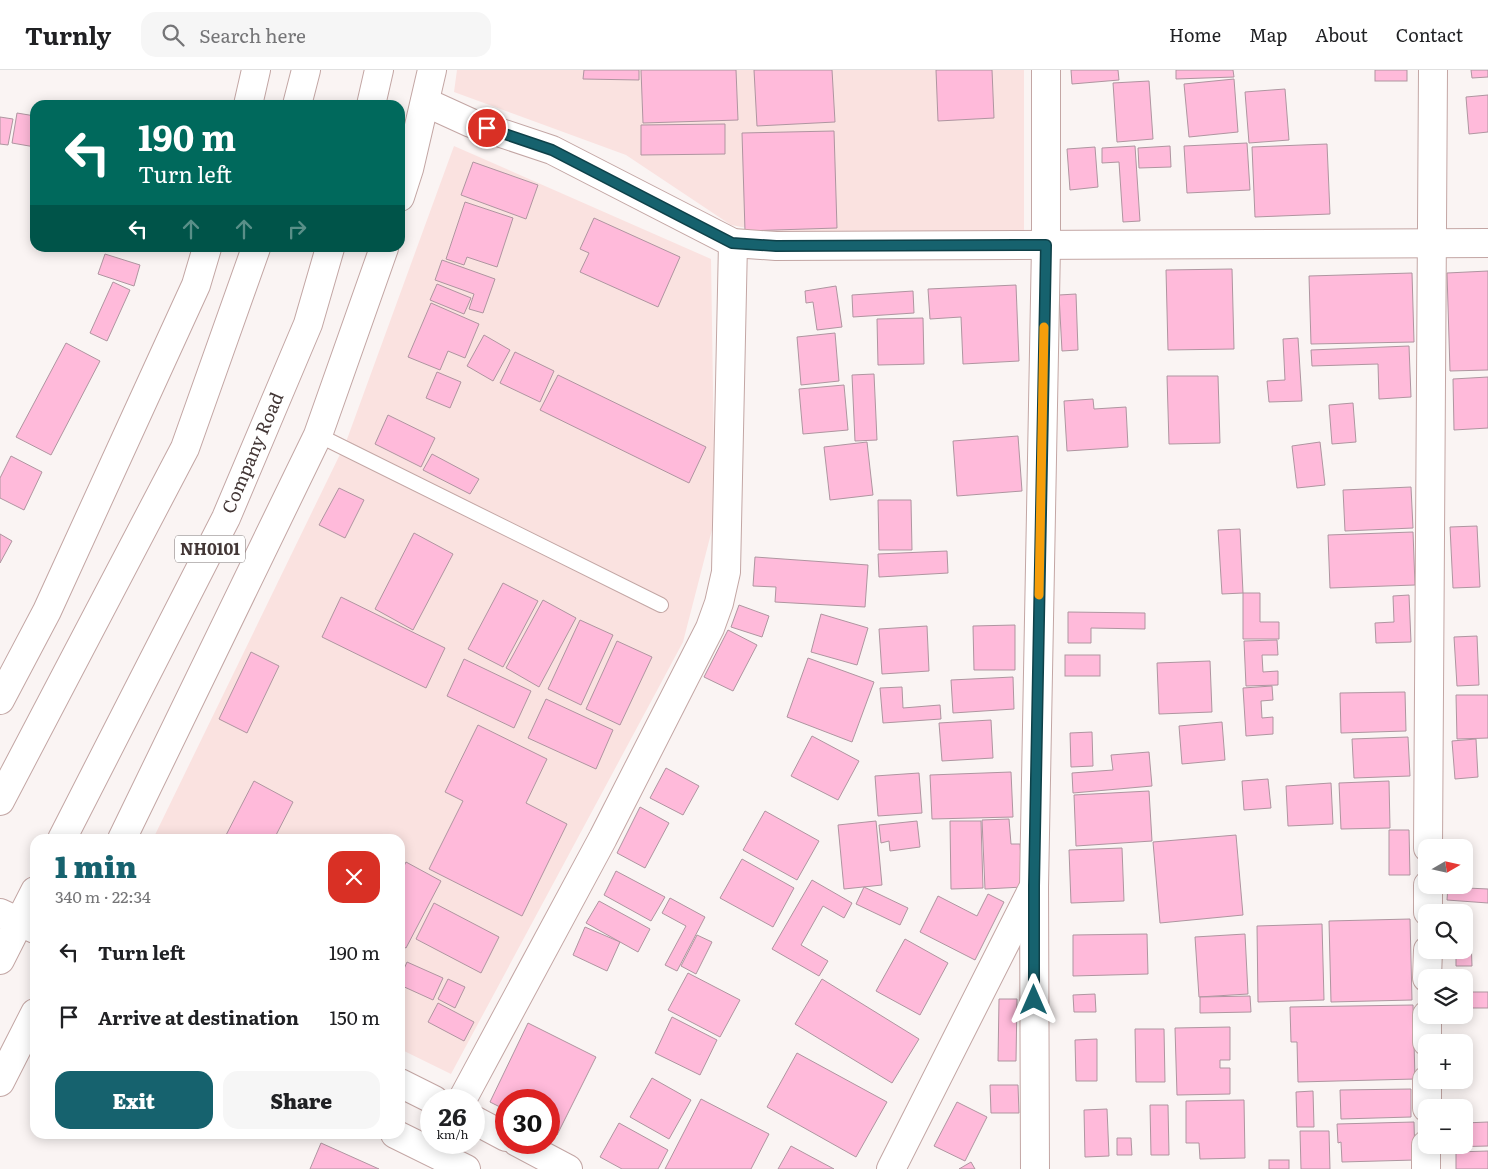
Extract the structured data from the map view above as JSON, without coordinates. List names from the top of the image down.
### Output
{
  "streets": {
    "main road": ["Company Road", "NH0101"]
  },
  "north": "right",
  "page": {
    "header": "Turnly",
    "search": "Search here",
    "nav": [
      "Home",
      "Map",
      "About",
      "Contact"
    ],
    "turn": ["190 m", "Turn left"],
    "heading": ["1 min", "340 m · 22:34"],
    "map_buttons": ["+", "−"],
    "list": [
      {
        "name": "Turn left",
        "value": "190 m"
      },
      {
        "name": "Arrive at destination",
        "value": "150 m"
      }
    ],
    "buttons": ["Exit", "Share"],
    "speed": "26 km/h",
    "limit": "30"
  }
}
